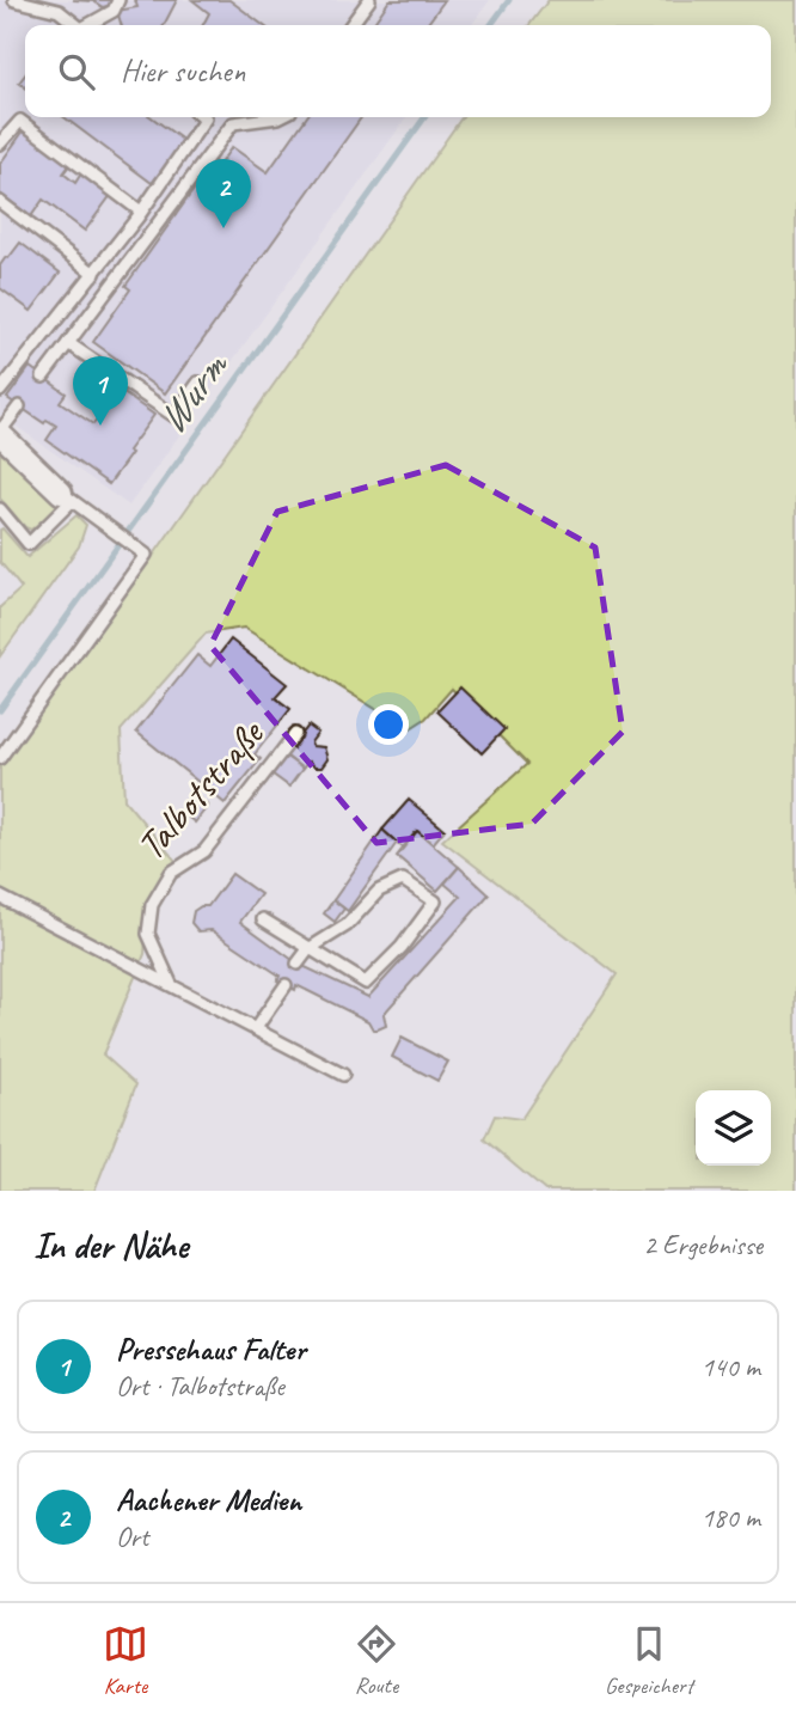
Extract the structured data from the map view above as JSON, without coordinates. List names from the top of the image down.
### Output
{
  "streets": {
    "lane": ["Talbotstraße"]
  },
  "water": ["Wurm"],
  "page": {
    "search": "Hier suchen",
    "pins": ["2", "1"],
    "heading": ["In der Nähe", "2 Ergebnisse"],
    "list": [
      {
        "mark": "1",
        "name": "Pressehaus Falter",
        "note": "Ort · Talbotstraße",
        "value": "140 m"
      },
      {
        "mark": "2",
        "name": "Aachener Medien",
        "note": "Ort",
        "value": "180 m"
      }
    ],
    "nav": ["Karte", "Route", "Gespeichert"]
  }
}
